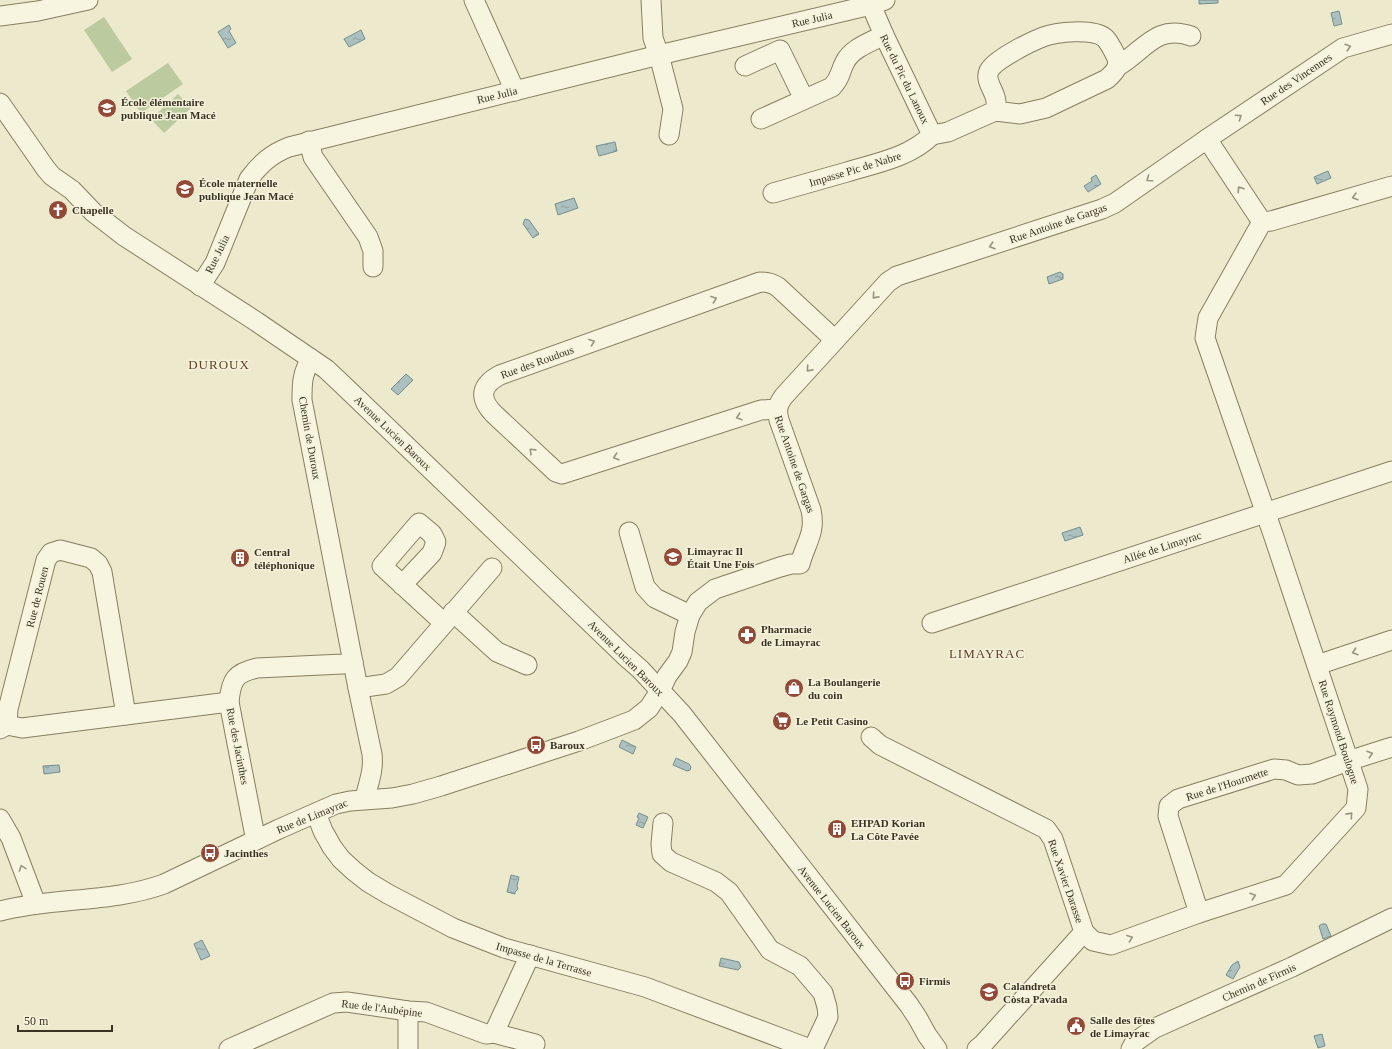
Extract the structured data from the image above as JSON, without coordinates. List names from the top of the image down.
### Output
{
  "streets": {
    "street": [
      "Rue Julia",
      "Rue du Pic du Lanoux",
      "Rue des Vincennes",
      "Impasse Pic de Nabre",
      "Rue Antoine de Gargas",
      "Rue des Roudous",
      "Avenue Lucien Baroux",
      "Chemin de Duroux",
      "Allée de Limayrac",
      "Rue de Rouen",
      "Rue Raymond Boulogne",
      "Rue des Jacinthes",
      "Rue de l'Hourmette",
      "Rue de Limayrac",
      "Rue Xavier Darasse",
      "Impasse de la Terrasse",
      "Chemin de Firmis",
      "Rue de l'Aubépine"
    ]
  },
  "crossings": [
    ["Rue Julia", "Rue du Pic du Lanoux"],
    ["Rue du Pic du Lanoux", "Impasse Pic de Nabre"],
    ["Rue des Vincennes", "Rue Antoine de Gargas"],
    ["Rue Antoine de Gargas", "Rue des Roudous"],
    ["Avenue Lucien Baroux", "Chemin de Duroux"],
    ["Avenue Lucien Baroux", "Rue de Limayrac"],
    ["Chemin de Duroux", "Rue des Jacinthes"],
    ["Chemin de Duroux", "Rue de Limayrac"],
    ["Allée de Limayrac", "Rue Raymond Boulogne"],
    ["Rue de Rouen", "Rue des Jacinthes"],
    ["Rue Raymond Boulogne", "Rue de l'Hourmette"],
    ["Rue Raymond Boulogne", "Rue Xavier Darasse"],
    ["Rue des Jacinthes", "Rue de Limayrac"],
    ["Rue de Limayrac", "Impasse de la Terrasse"]
  ],
  "one_way": ["Rue Raymond Boulogne"],
  "districts": ["DUROUX", "LIMAYRAC"],
  "places": {
    "school or university": [
      "École élémentaire publique Jean Macé",
      "École maternelle publique Jean Macé",
      "Limayrac Il Était Une Fois",
      "Calandreta Còsta Pavada"
    ],
    "church": ["Chapelle"],
    "building": ["Central téléphonique", "EHPAD Korian La Côte Pavée"],
    "pharmacy": ["Pharmacie de Limayrac"],
    "shop": ["La Boulangerie du coin"],
    "supermarket": ["Le Petit Casino"],
    "bus stop": ["Baroux", "Jacinthes", "Firmis"],
    "public building": ["Salle des fêtes de Limayrac"]
  },
  "scale_bar": "50 m"
}
